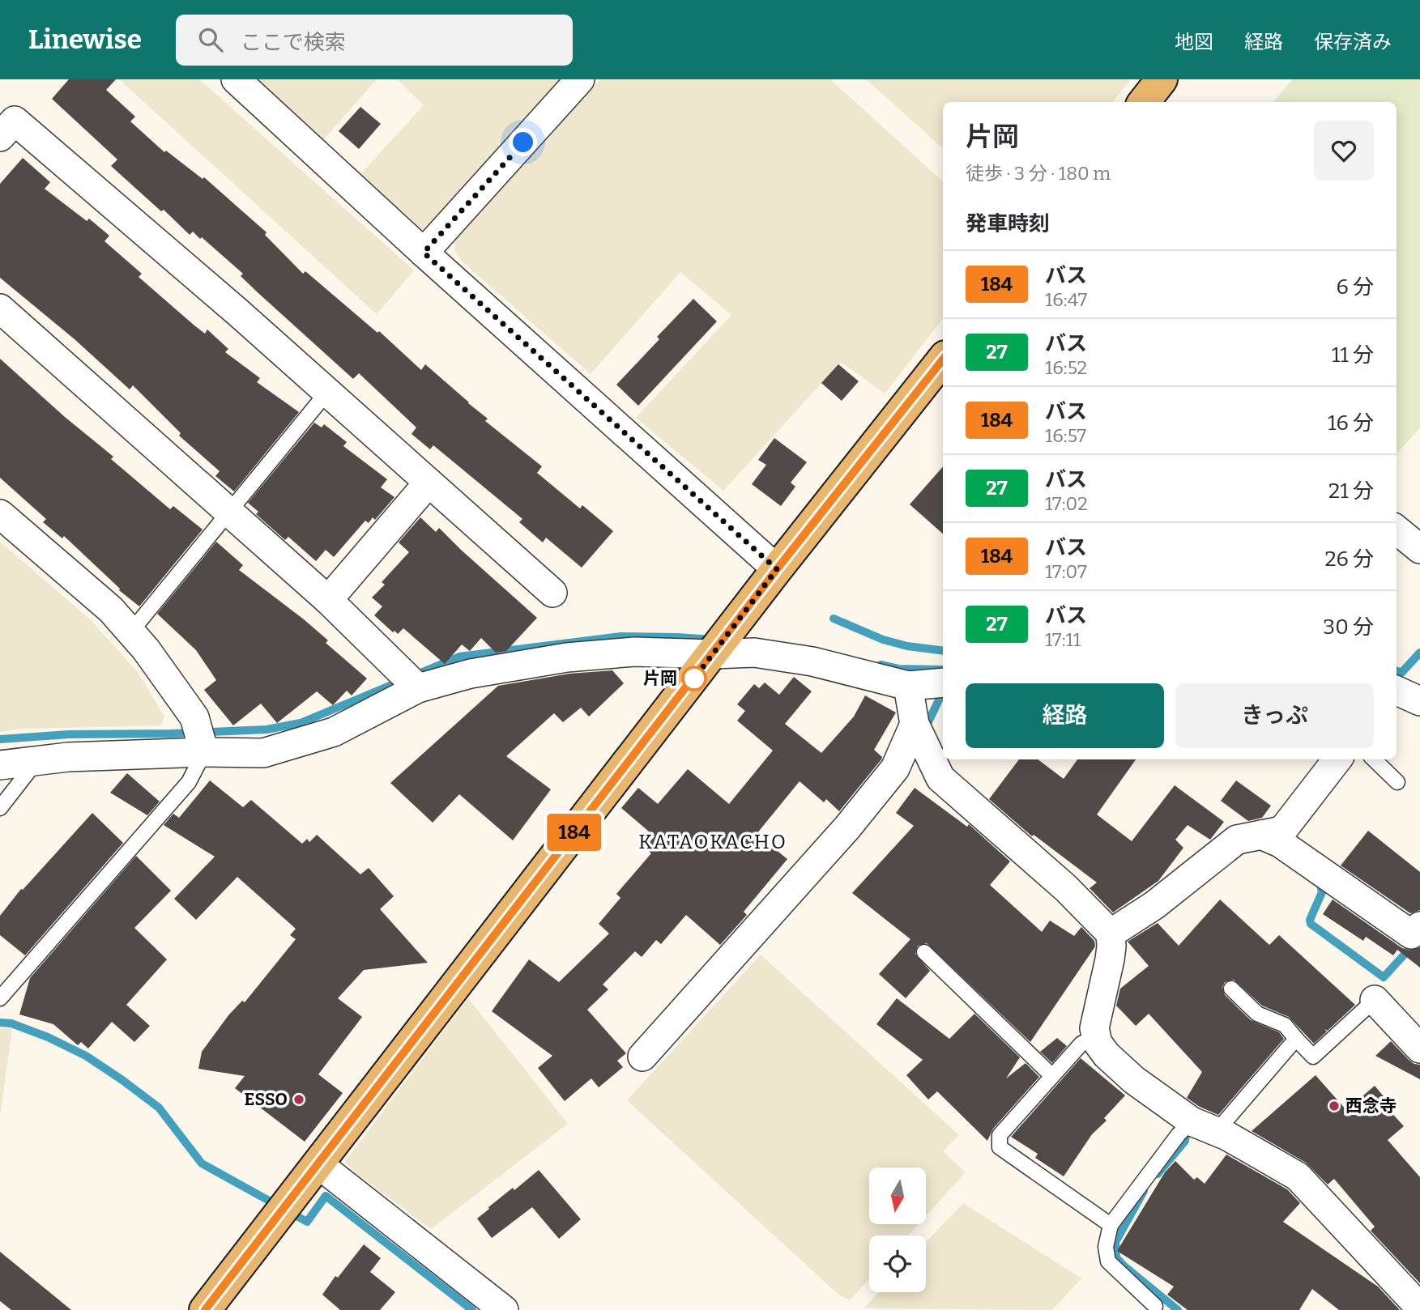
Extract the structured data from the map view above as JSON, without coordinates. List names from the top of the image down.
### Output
{
  "districts": ["KATAOKACHO"],
  "places": ["片岡", "ESSO", "西念寺"],
  "lines": ["bus line 184"],
  "north": "bottom",
  "page": {
    "header": "Linewise",
    "search": "ここで検索",
    "nav": ["地図", "経路", "保存済み"],
    "on_map": "184",
    "heading": [
      ["片岡", "徒歩 · 3 分 · 180 m"],
      "発車時刻"
    ],
    "list": [
      {
        "mark": "184",
        "name": "バス",
        "note": "16:47",
        "value": "6 分"
      },
      {
        "mark": "27",
        "name": "バス",
        "note": "16:52",
        "value": "11 分"
      },
      {
        "mark": "184",
        "name": "バス",
        "note": "16:57",
        "value": "16 分"
      },
      {
        "mark": "27",
        "name": "バス",
        "note": "17:02",
        "value": "21 分"
      },
      {
        "mark": "184",
        "name": "バス",
        "note": "17:07",
        "value": "26 分"
      },
      {
        "mark": "27",
        "name": "バス",
        "note": "17:11",
        "value": "30 分"
      }
    ],
    "buttons": ["経路", "きっぷ"]
  }
}
